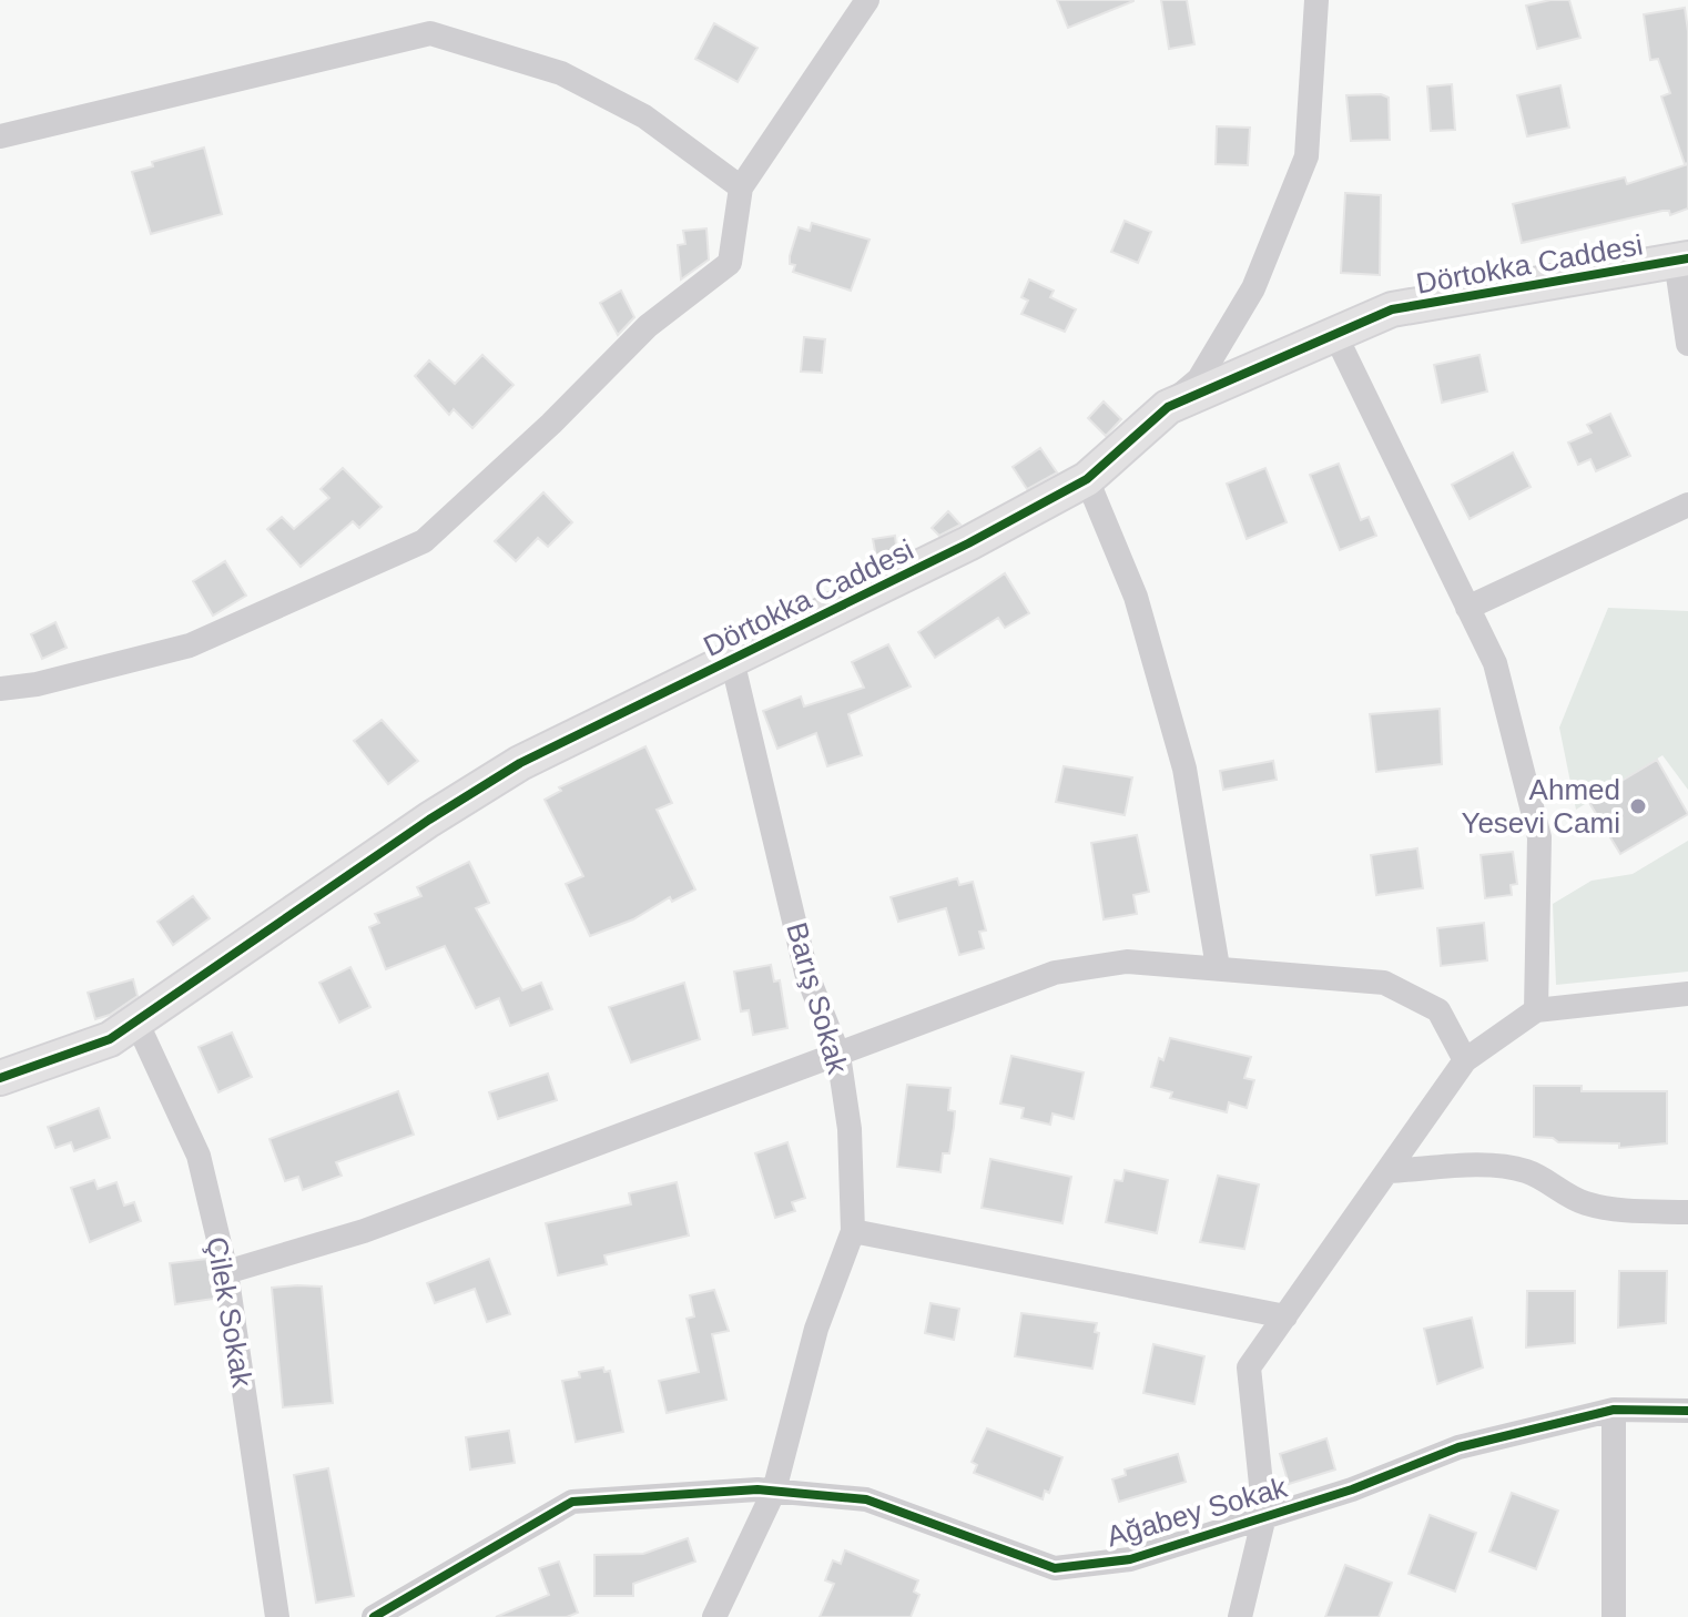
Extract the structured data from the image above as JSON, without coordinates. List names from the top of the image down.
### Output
{
  "streets": {
    "street": [
      "Dörtokka Caddesi",
      "Barış Sokak",
      "Çilek Sokak",
      "Ağabey Sokak"
    ]
  },
  "crossings": [
    ["Dörtokka Caddesi", "Barış Sokak"],
    ["Dörtokka Caddesi", "Çilek Sokak"],
    ["Barış Sokak", "Ağabey Sokak"]
  ],
  "places": ["Ahmed Yesevi Cami"]
}
